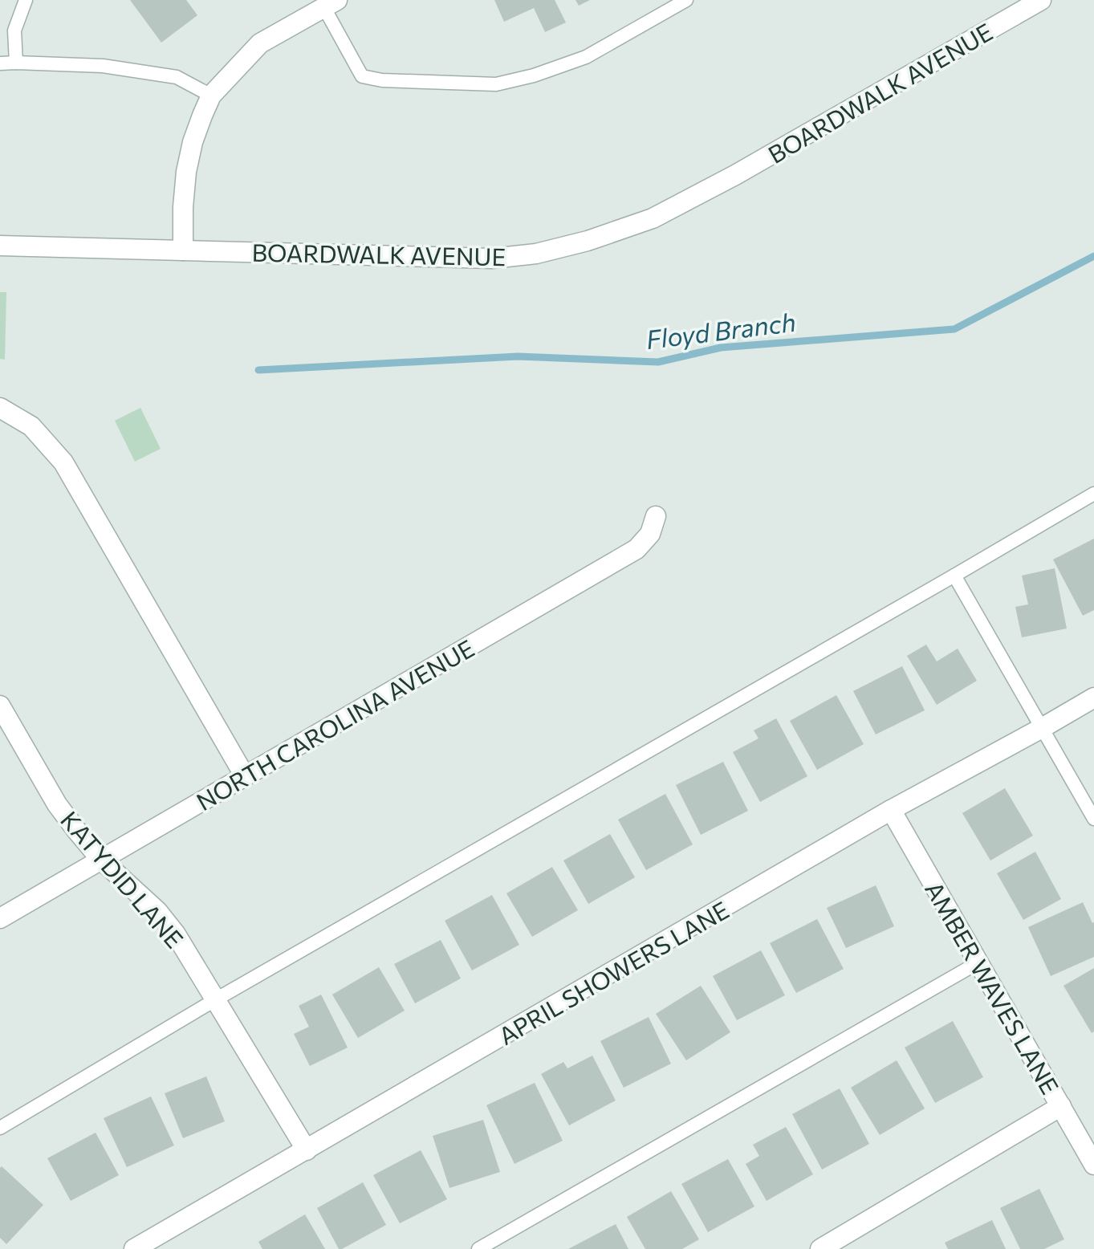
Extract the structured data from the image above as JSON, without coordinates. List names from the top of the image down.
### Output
{
  "streets": {
    "street": [
      "BOARDWALK AVENUE",
      "NORTH CAROLINA AVENUE",
      "KATYDID LANE",
      "APRIL SHOWERS LANE",
      "AMBER WAVES LANE"
    ]
  },
  "crossings": [
    ["NORTH CAROLINA AVENUE", "KATYDID LANE"],
    ["KATYDID LANE", "APRIL SHOWERS LANE"],
    ["APRIL SHOWERS LANE", "AMBER WAVES LANE"]
  ],
  "water": ["Floyd Branch"]
}
